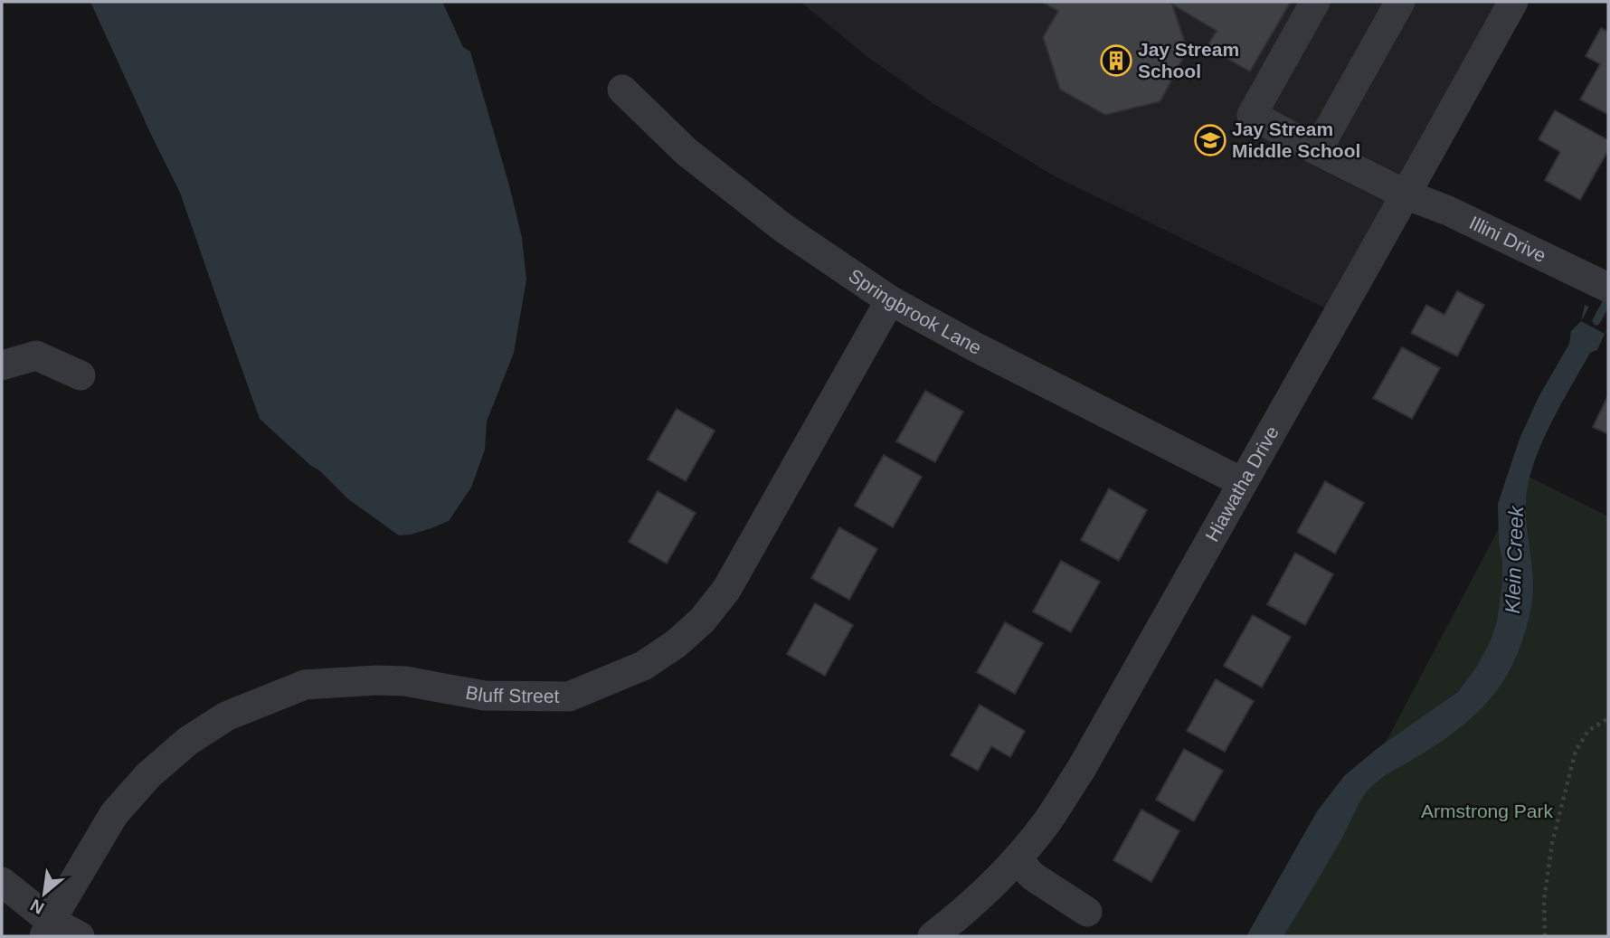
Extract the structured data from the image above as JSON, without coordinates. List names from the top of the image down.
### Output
{
  "streets": {
    "street": [
      "Illini Drive",
      "Springbrook Lane",
      "Hiawatha Drive",
      "Bluff Street"
    ]
  },
  "crossings": [
    ["Illini Drive", "Hiawatha Drive"],
    ["Springbrook Lane", "Hiawatha Drive"],
    ["Springbrook Lane", "Bluff Street"]
  ],
  "water": ["Klein Creek"],
  "parks": ["Armstrong Park"],
  "places": {
    "building": ["Jay Stream School"],
    "school or university": ["Jay Stream Middle School"]
  },
  "north": "bottom left"
}
